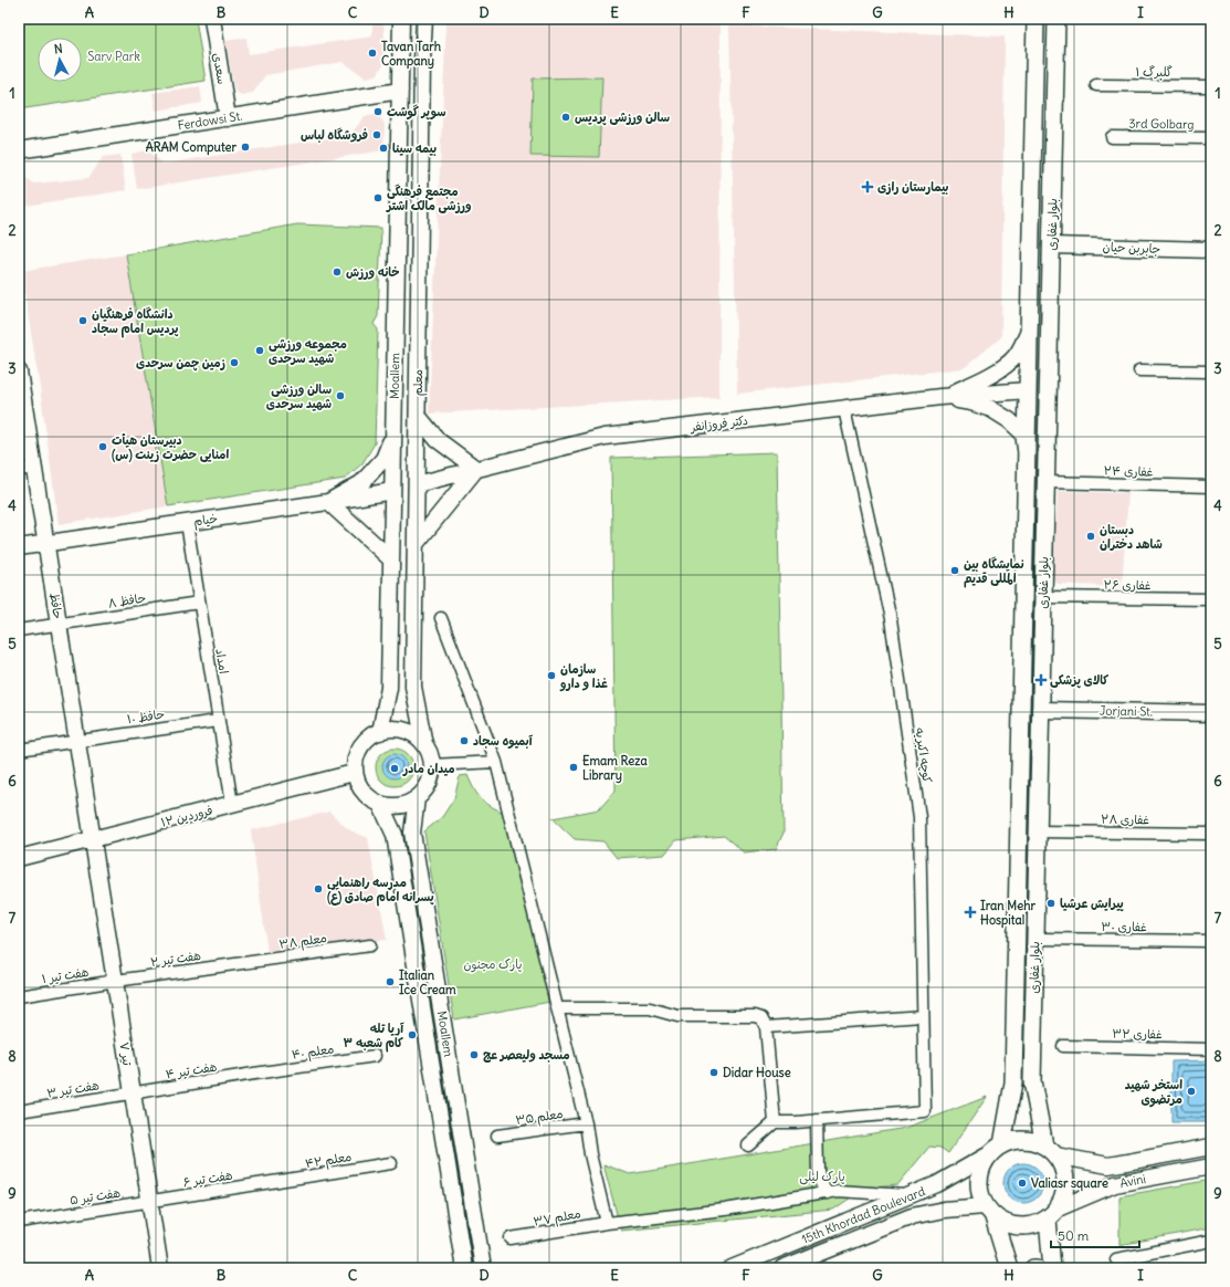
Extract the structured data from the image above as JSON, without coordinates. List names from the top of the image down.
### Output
{
  "streets": {
    "main road": ["بلوار غفاری"],
    "street": [
      "سعدی",
      "گلبرگ ۱",
      "Ferdowsi St.",
      "3rd Golbarg",
      "جابربن حیان",
      "Moallem",
      "معلم",
      "دکتر فروزانفر",
      "غفاری ۲۴",
      "خیام",
      "غفاری ۲۶",
      "حافظ ۸",
      "حافظ",
      "امداد",
      "Jorjani St.",
      "حافظ ۱۰",
      "کوچه اکبریه",
      "۱۲ فروردین",
      "غفاری ۲۸",
      "غفاری ۳۰",
      "معلم ۳۸",
      "هفت تیر ۲",
      "هفت تیر ۱",
      "غفاری ۳۲",
      "معلم ۴۰",
      "۷ تیر",
      "هفت تیر ۴",
      "هفت تیر ۳",
      "معلم ۳۵",
      "معلم ۴۲",
      "هفت تیر ۶",
      "Avini",
      "هفت تیر ۵",
      "15th Khordad Boulevard",
      "معلم ۳۷"
    ]
  },
  "crossings": [
    ["سعدی", "Ferdowsi St."],
    ["Ferdowsi St.", "Moallem"],
    ["بلوار غفاری", "جابربن حیان"],
    ["بلوار غفاری", "دکتر فروزانفر"],
    ["بلوار غفاری", "غفاری ۲۴"],
    ["بلوار غفاری", "غفاری ۲۶"],
    ["بلوار غفاری", "Jorjani St."],
    ["بلوار غفاری", "غفاری ۲۸"],
    ["بلوار غفاری", "غفاری ۳۰"],
    ["بلوار غفاری", "Avini"],
    ["بلوار غفاری", "15th Khordad Boulevard"],
    ["Moallem", "معلم"],
    ["Moallem", "خیام"],
    ["Moallem", "۱۲ فروردین"],
    ["معلم", "دکتر فروزانفر"],
    ["معلم", "۱۲ فروردین"],
    ["دکتر فروزانفر", "کوچه اکبریه"],
    ["خیام", "حافظ"],
    ["خیام", "امداد"],
    ["حافظ ۸", "حافظ"],
    ["حافظ ۸", "امداد"],
    ["حافظ", "حافظ ۱۰"],
    ["حافظ", "۱۲ فروردین"],
    ["حافظ", "۷ تیر"],
    ["امداد", "حافظ ۱۰"],
    ["امداد", "۱۲ فروردین"],
    ["۱۲ فروردین", "۷ تیر"],
    ["معلم ۳۸", "هفت تیر ۲"],
    ["هفت تیر ۲", "هفت تیر ۱"],
    ["هفت تیر ۲", "۷ تیر"],
    ["هفت تیر ۱", "۷ تیر"],
    ["معلم ۴۰", "هفت تیر ۴"],
    ["۷ تیر", "هفت تیر ۴"],
    ["۷ تیر", "هفت تیر ۳"],
    ["۷ تیر", "هفت تیر ۶"],
    ["۷ تیر", "هفت تیر ۵"],
    ["هفت تیر ۴", "هفت تیر ۳"],
    ["معلم ۴۲", "هفت تیر ۶"],
    ["هفت تیر ۶", "هفت تیر ۵"],
    ["Avini", "15th Khordad Boulevard"],
    ["15th Khordad Boulevard", "معلم ۳۷"]
  ],
  "parks": ["Sarv Park", "پارک مجنون", "پارک لیلی"],
  "places": {
    "other": [
      "Tavan Tarh Company",
      "سوپر گوشت",
      "سالن ورزشی پردیس",
      "فروشگاه لباس",
      "ARAM Computer",
      "بیمه سینا",
      "مجتمع فرهنگی ورزشی مالک اشتر",
      "خانه ورزش",
      "دانشگاه فرهنگیان پردیس امام سجاد",
      "مجموعه ورزشی شهید سرحدی",
      "زمین چمن سرحدی",
      "سالن ورزشی شهید سرحدی",
      "دبیرستان هیأت امنایی حضرت زینت (س)",
      "دبستان شاهد دختران",
      "نمایشگاه بین المللی قدیم",
      "سازمان غذا و دارو",
      "آبمیوه سجاد",
      "Emam Reza Library",
      "میدان مادر",
      "مدرسه راهنمایی پسرانه امام صادق (ع)",
      "پیرایش عرشیا",
      "Italian Ice Cream",
      "آریا تله کام شعبه ۳",
      "مسجد ولیعصر عج",
      "Didar House",
      "استخر شهید مرتضوی",
      "Valiasr square"
    ],
    "health": ["بیمارستان رازی", "کالای پزشکی", "Iran Mehr Hospital"]
  },
  "scale_bar": "50 m",
  "north": "top",
  "grid": {
    "columns": [
      "A",
      "B",
      "C",
      "D",
      "E",
      "F",
      "G",
      "H",
      "I"
    ],
    "rows": [
      "1",
      "2",
      "3",
      "4",
      "5",
      "6",
      "7",
      "8",
      "9"
    ]
  }
}
